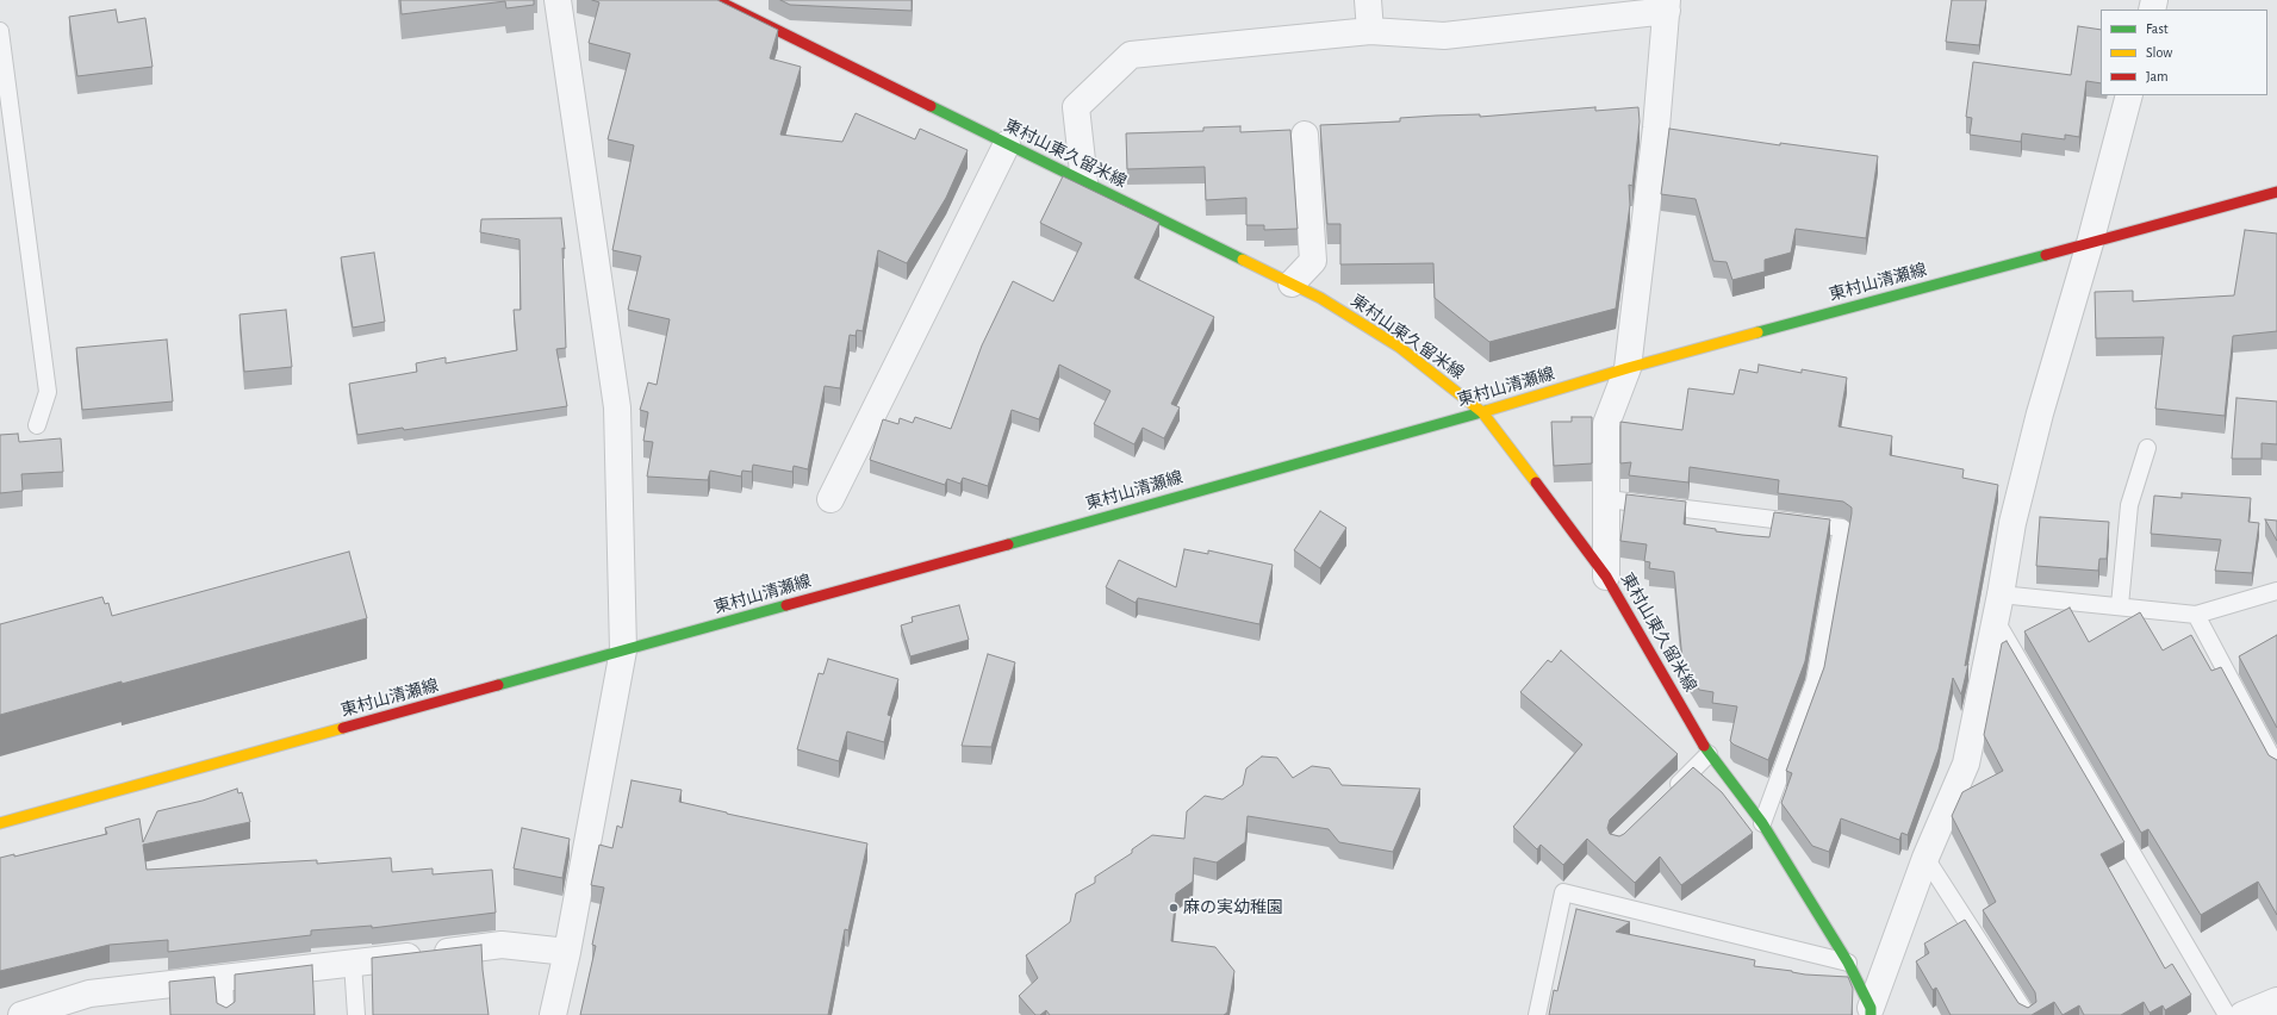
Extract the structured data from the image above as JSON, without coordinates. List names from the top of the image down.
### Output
{
  "streets": {
    "main road": ["東村山東久留米線", "東村山清瀬線"]
  },
  "crossings": [
    ["東村山東久留米線", "東村山清瀬線"]
  ],
  "places": ["麻の実幼稚園"],
  "legend": ["Fast", "Slow", "Jam"]
}
